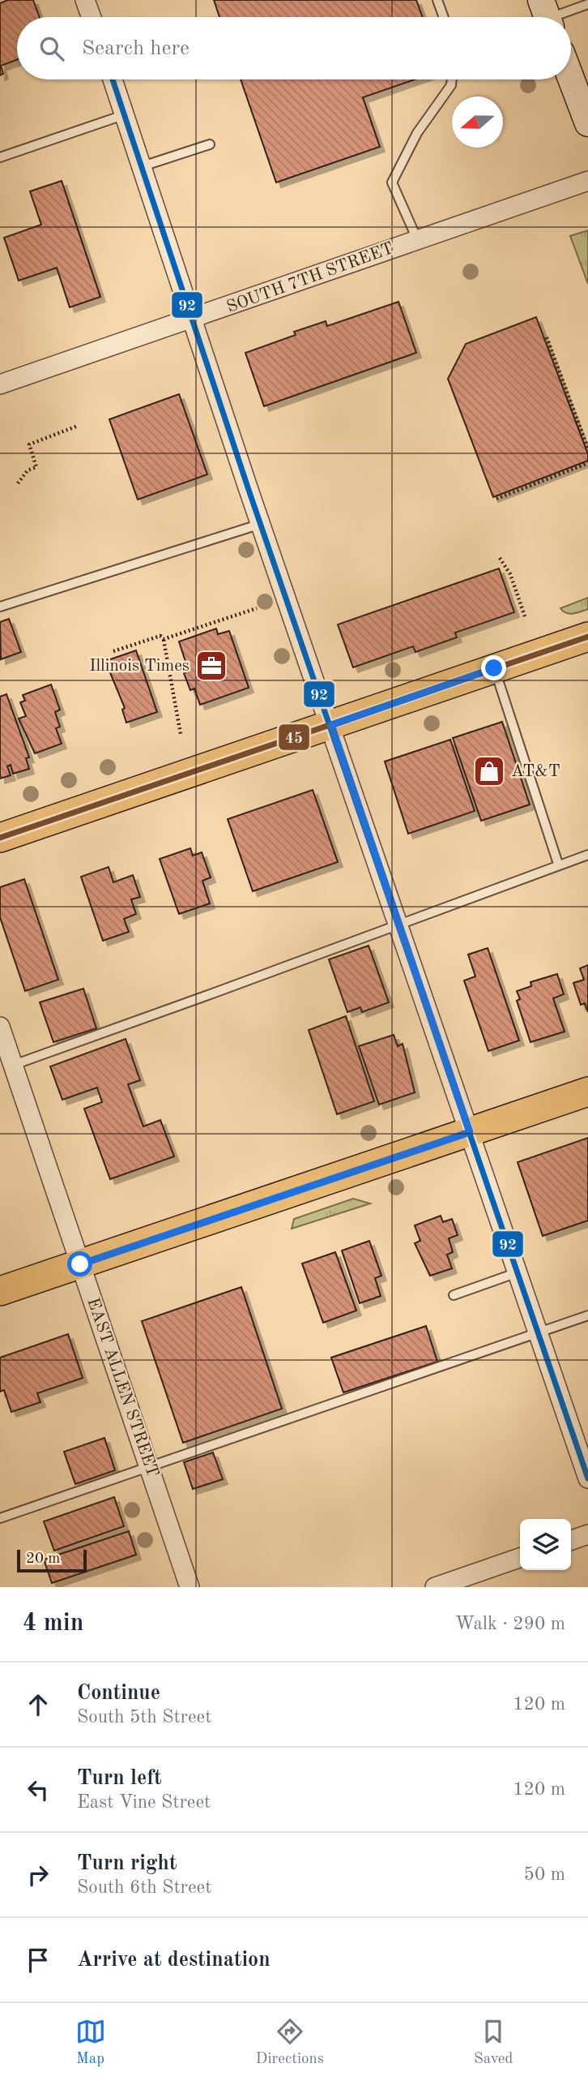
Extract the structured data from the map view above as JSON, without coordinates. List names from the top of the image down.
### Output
{
  "streets": {
    "street": ["SOUTH 7TH STREET", "EAST ALLEN STREET"]
  },
  "places": {
    "office": ["Illinois Times"],
    "shop": ["AT&T"]
  },
  "lines": ["transit line 92", "transit line 45"],
  "scale_bar": "20 m",
  "north": "left",
  "page": {
    "search": "Search here",
    "scale": "20 m",
    "heading": ["4 min", "Walk · 290 m"],
    "list": [
      ["Continue", "South 5th Street", "120 m"],
      ["Turn left", "East Vine Street", "120 m"],
      ["Turn right", "South 6th Street", "50 m"],
      "Arrive at destination"
    ],
    "nav": ["Map", "Directions", "Saved"]
  }
}
